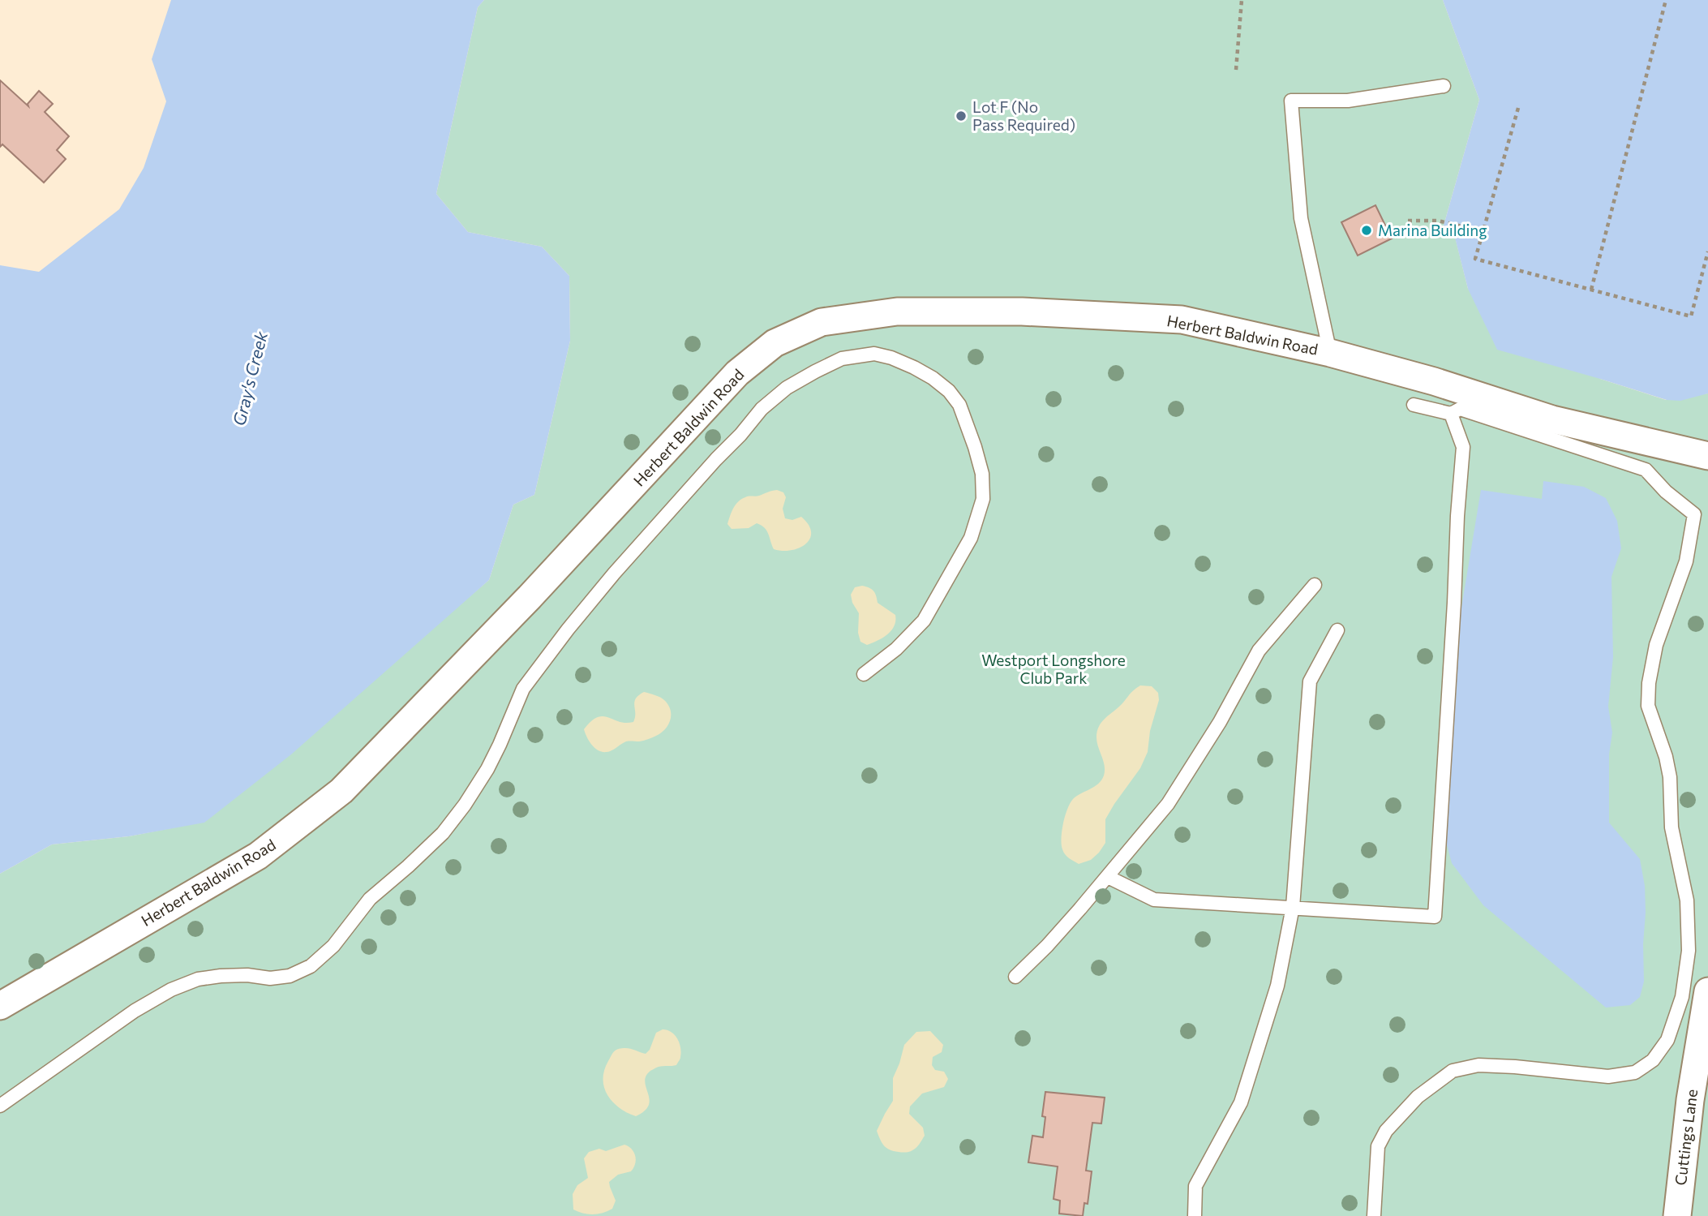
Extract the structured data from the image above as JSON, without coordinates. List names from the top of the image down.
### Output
{
  "streets": {
    "street": ["Herbert Baldwin Road", "Cuttings Lane"]
  },
  "water": ["Gray's Creek"],
  "parks": ["Westport Longshore Club Park"],
  "places": ["Lot F (No Pass Required)", "Marina Building"]
}
